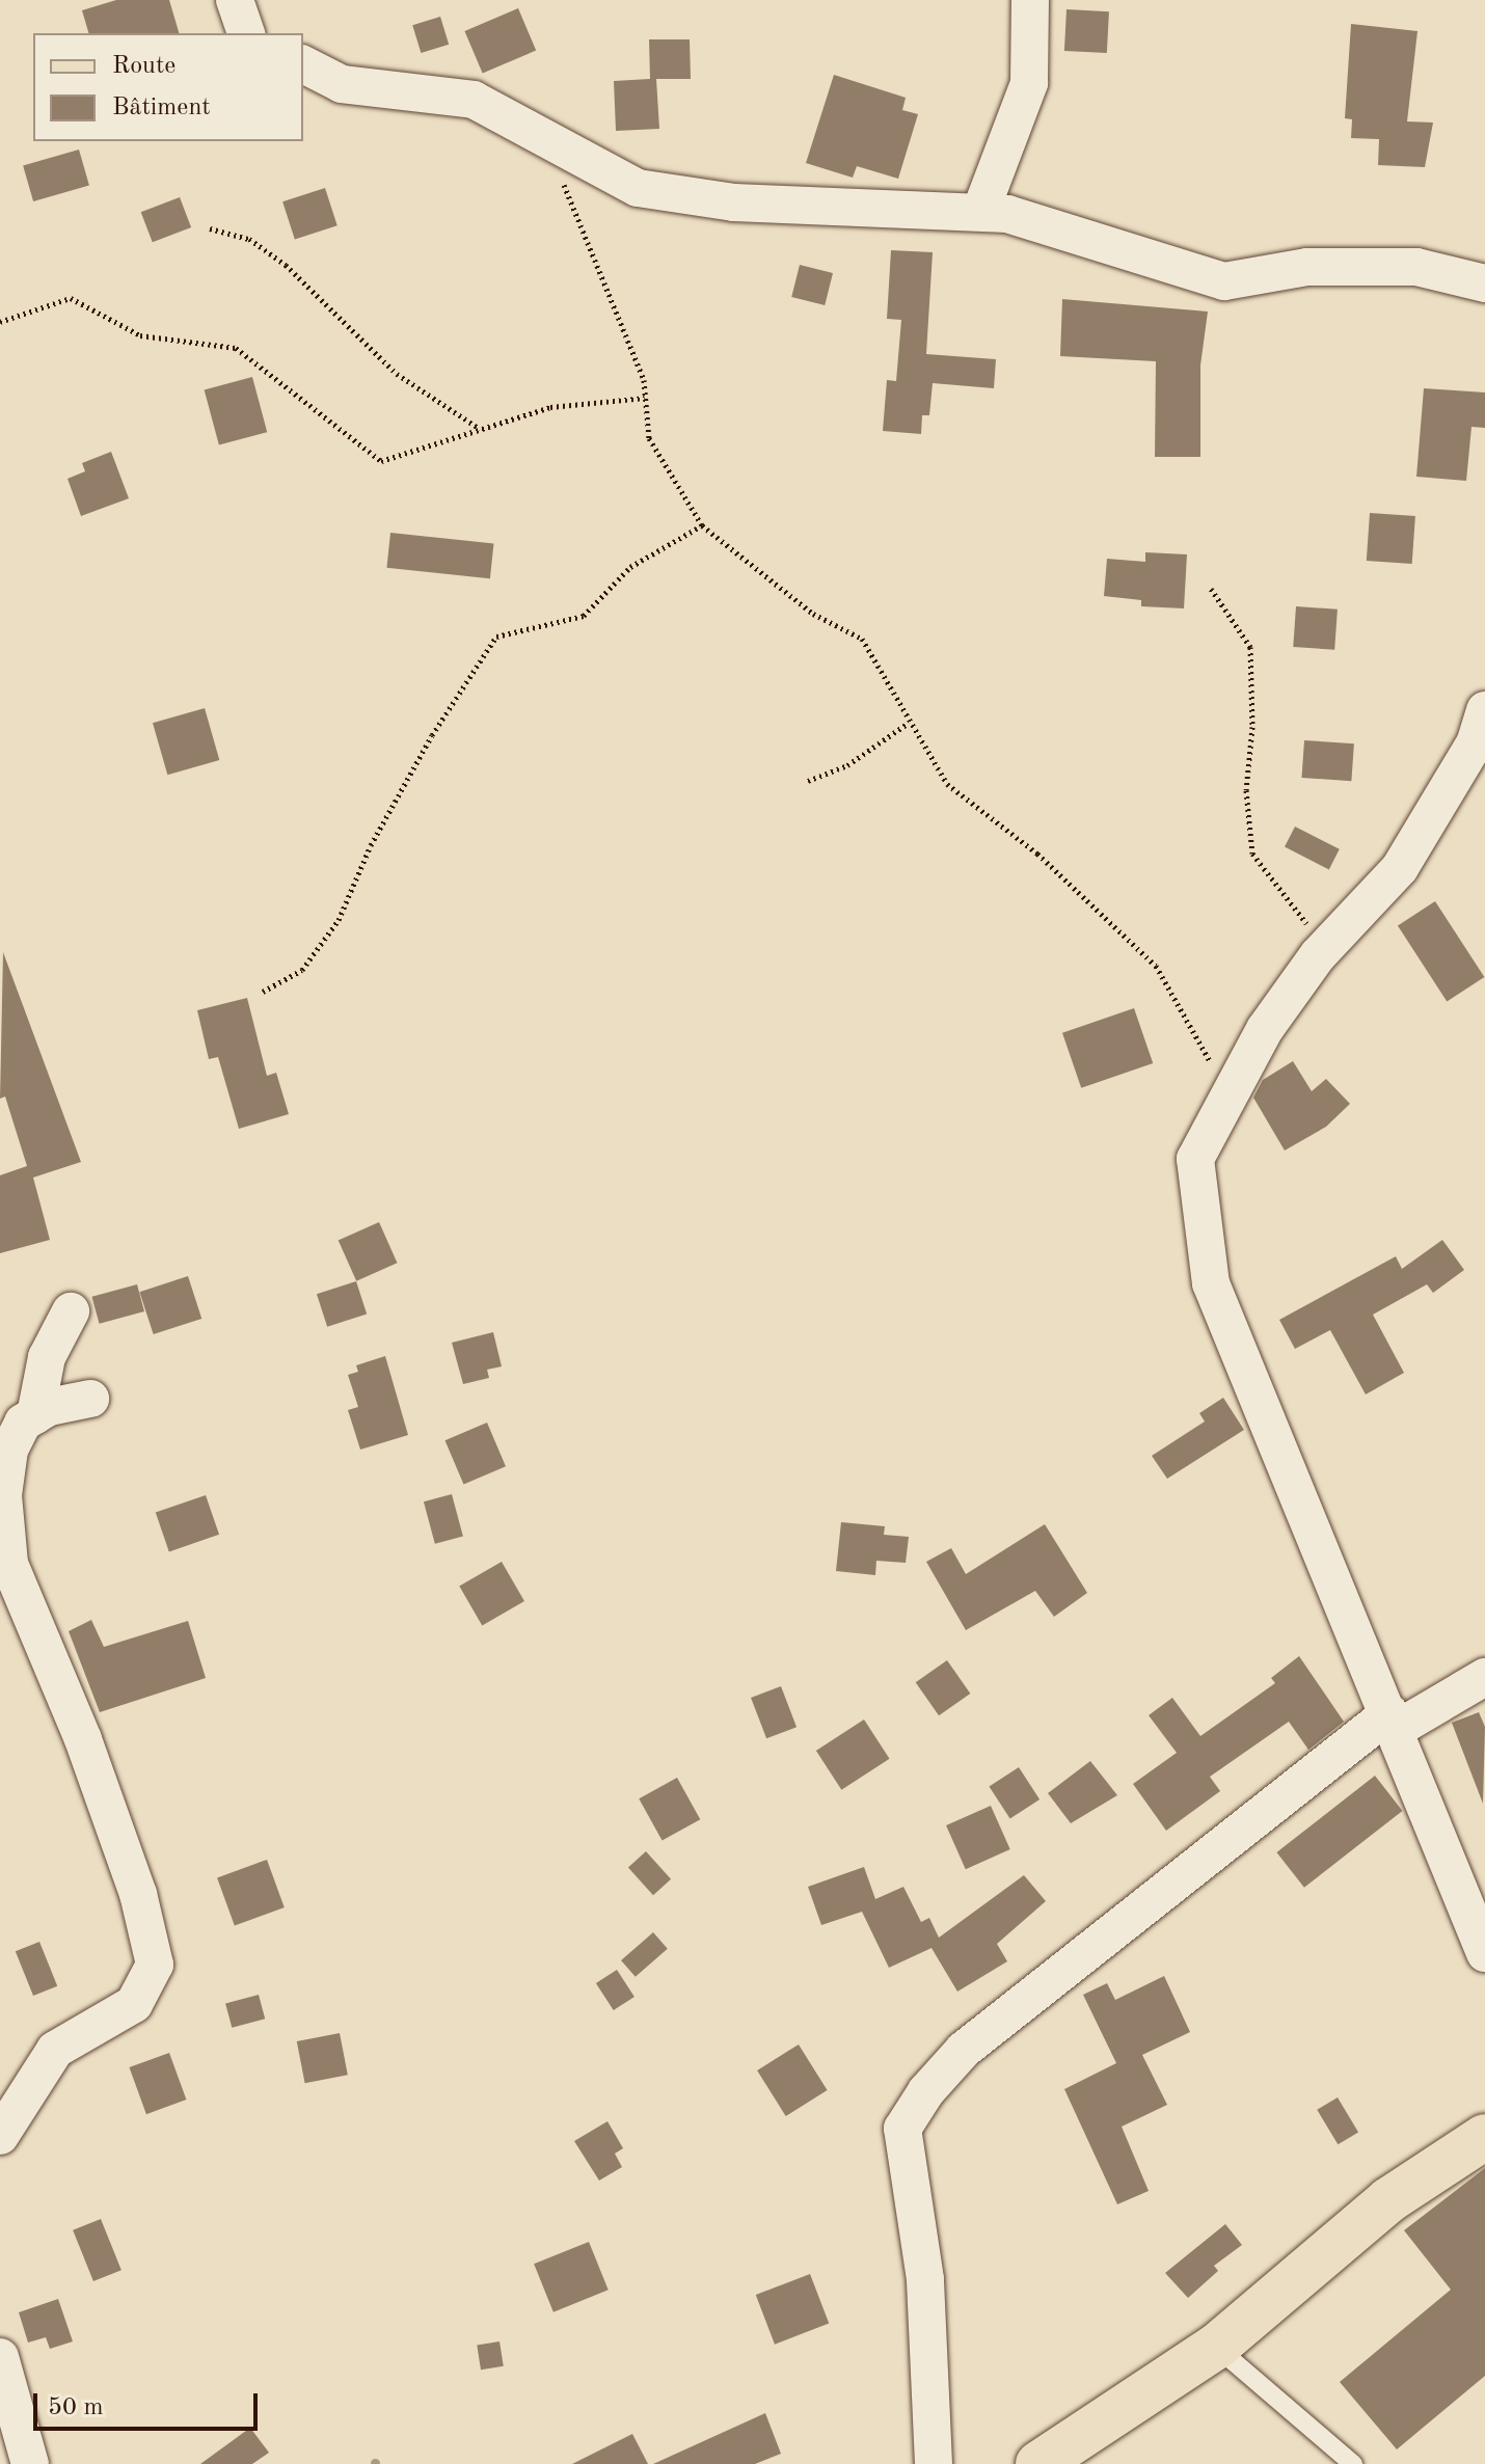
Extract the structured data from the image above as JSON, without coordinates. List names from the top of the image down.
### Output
{
  "legend": ["Route", "Bâtiment"],
  "scale_bar": "50 m"
}
